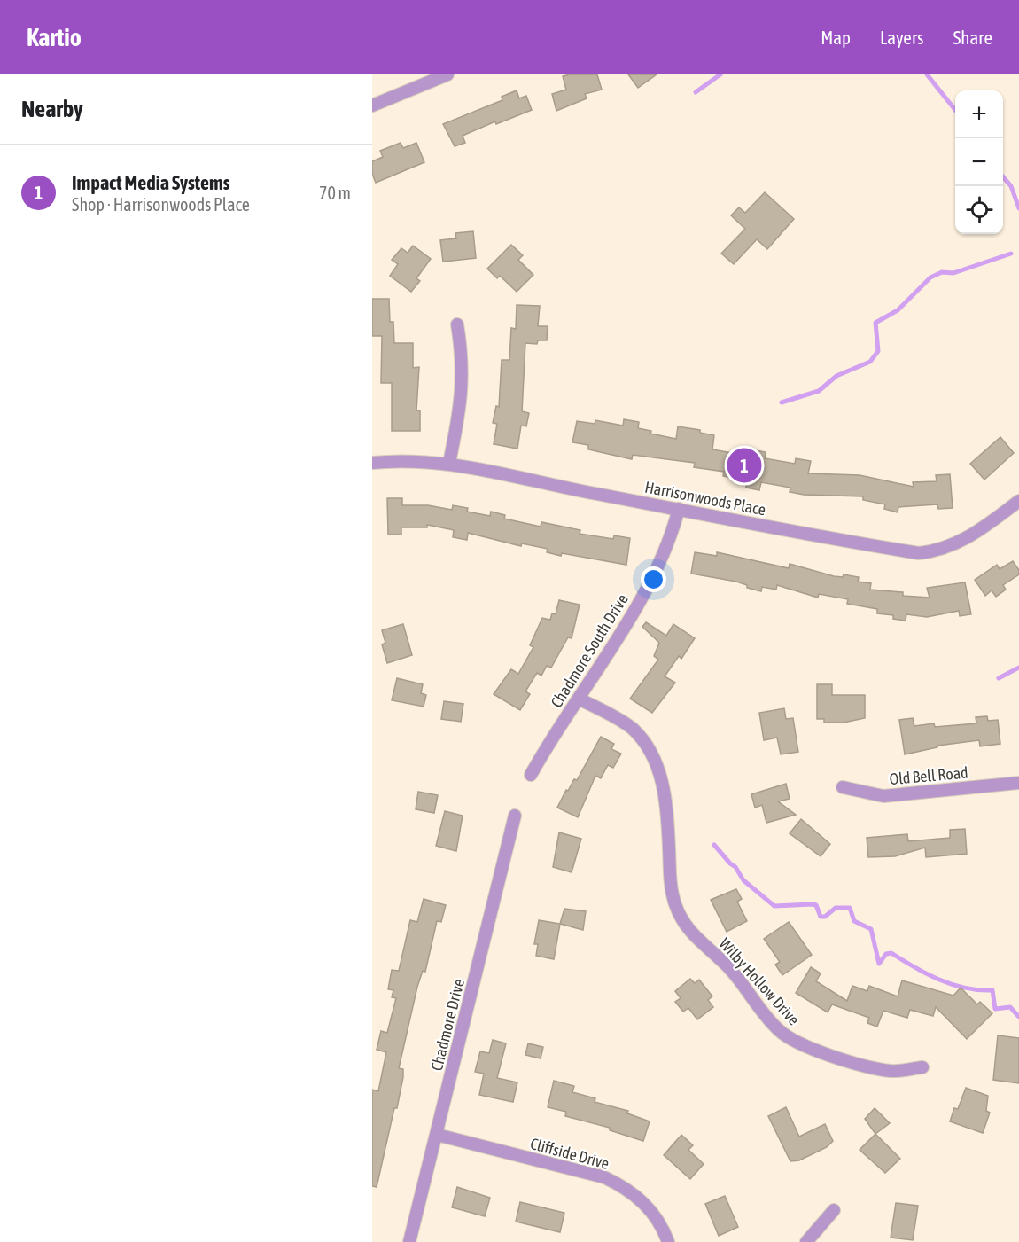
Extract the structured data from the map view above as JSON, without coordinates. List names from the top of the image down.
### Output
{
  "streets": {
    "street": [
      "Harrisonwoods Place",
      "Chadmore South Drive",
      "Old Bell Road",
      "Wilby Hollow Drive",
      "Chadmore Drive",
      "Cliffside Drive"
    ]
  },
  "crossings": [
    ["Harrisonwoods Place", "Chadmore South Drive"],
    ["Chadmore South Drive", "Wilby Hollow Drive"],
    ["Chadmore Drive", "Cliffside Drive"]
  ],
  "page": {
    "header": "Kartio",
    "nav": ["Map", "Layers", "Share"],
    "heading": "Nearby",
    "map_buttons": ["+", "−"],
    "list": [
      {
        "mark": "1",
        "name": "Impact Media Systems",
        "note": "Shop · Harrisonwoods Place",
        "value": "70 m"
      }
    ],
    "pins": "1"
  }
}
